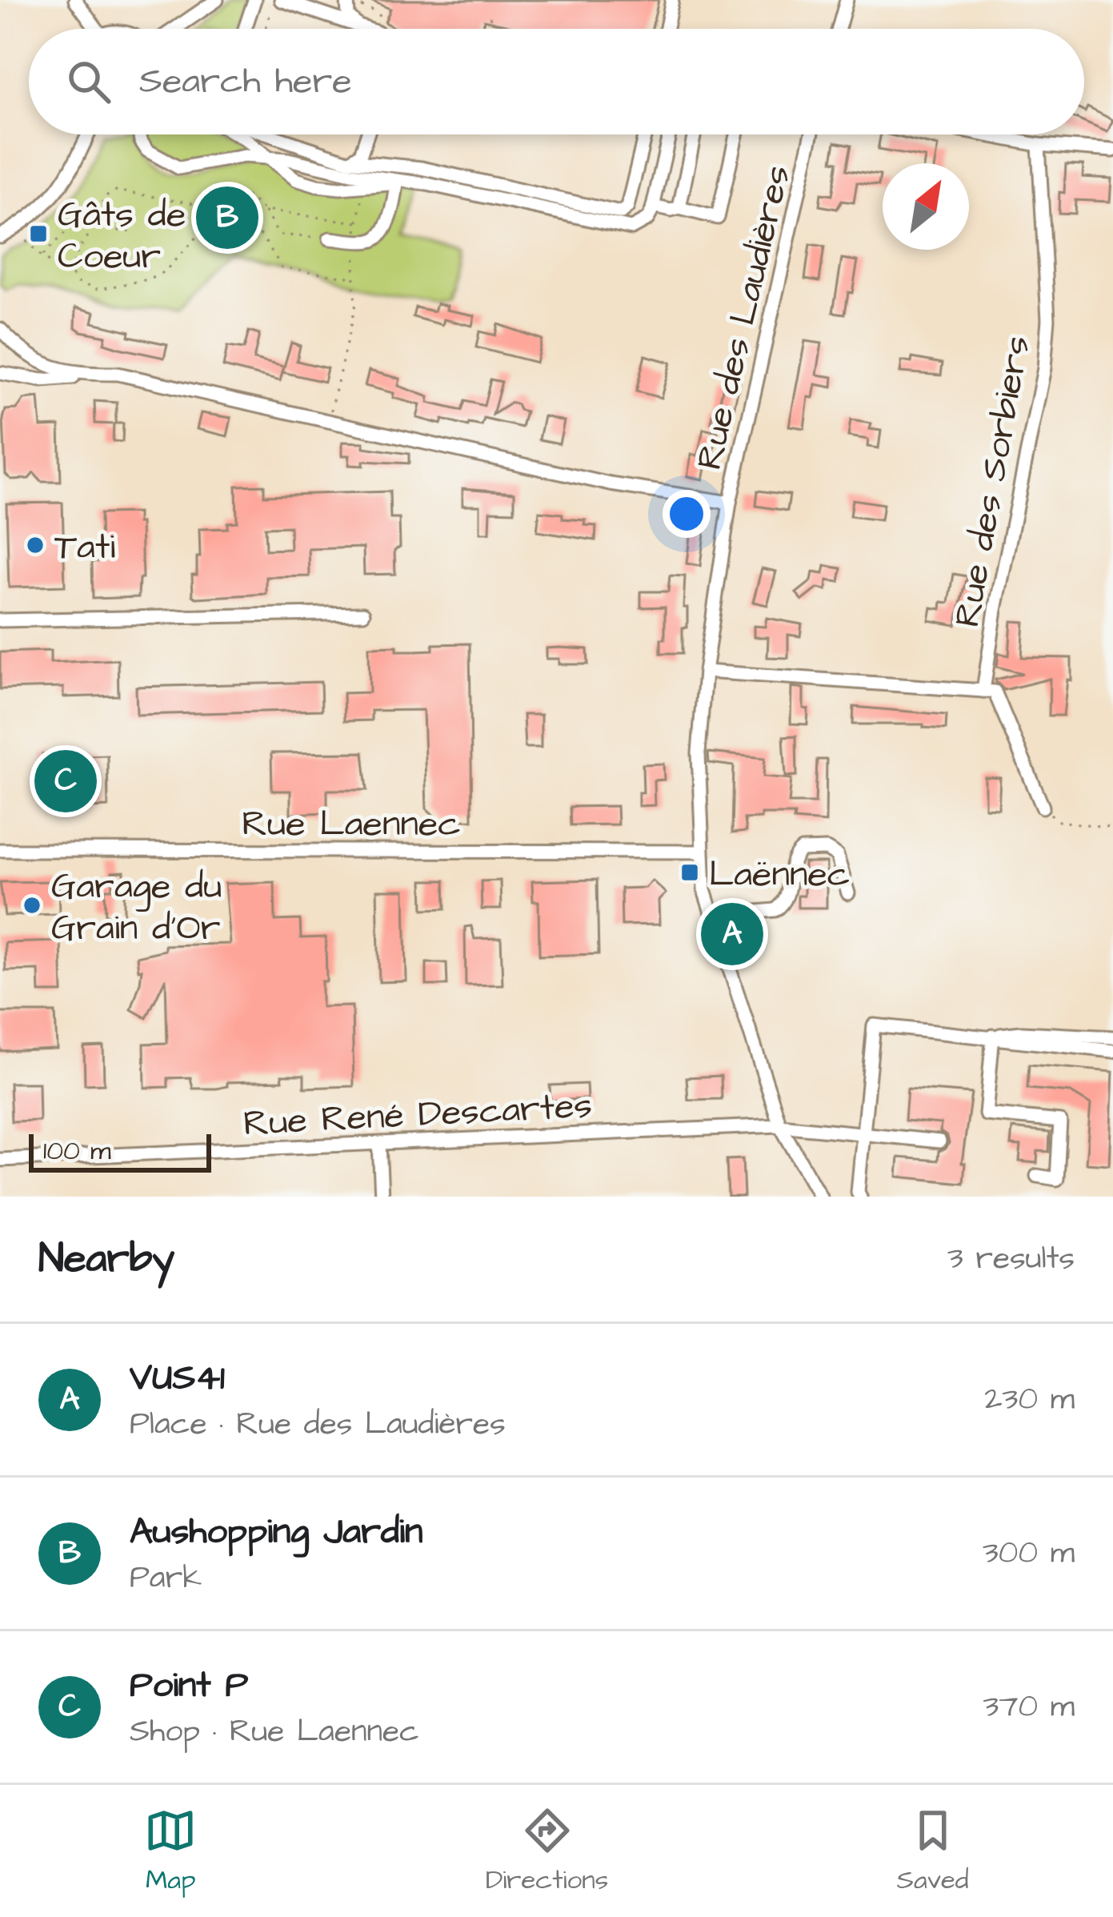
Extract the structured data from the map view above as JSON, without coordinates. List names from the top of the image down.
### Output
{
  "streets": {
    "street": [
      "Rue des Laudières",
      "Rue des Sorbiers",
      "Rue Laennec",
      "Rue René Descartes"
    ]
  },
  "crossings": [
    ["Rue des Laudières", "Rue Laennec"],
    ["Rue des Laudières", "Rue René Descartes"]
  ],
  "places": {
    "transit": ["Gâts de Coeur", "Laënnec"],
    "other": ["Tati", "Garage du Grain d'Or"]
  },
  "scale_bar": "100 m",
  "north": "top right",
  "page": {
    "search": "Search here",
    "pins": ["B", "C", "A"],
    "scale": "100 m",
    "heading": ["Nearby", "3 results"],
    "list": [
      {
        "mark": "A",
        "name": "VUS41",
        "note": "Place · Rue des Laudières",
        "value": "230 m"
      },
      {
        "mark": "B",
        "name": "Aushopping Jardin",
        "note": "Park",
        "value": "300 m"
      },
      {
        "mark": "C",
        "name": "Point P",
        "note": "Shop · Rue Laennec",
        "value": "370 m"
      }
    ],
    "nav": ["Map", "Directions", "Saved"]
  }
}
